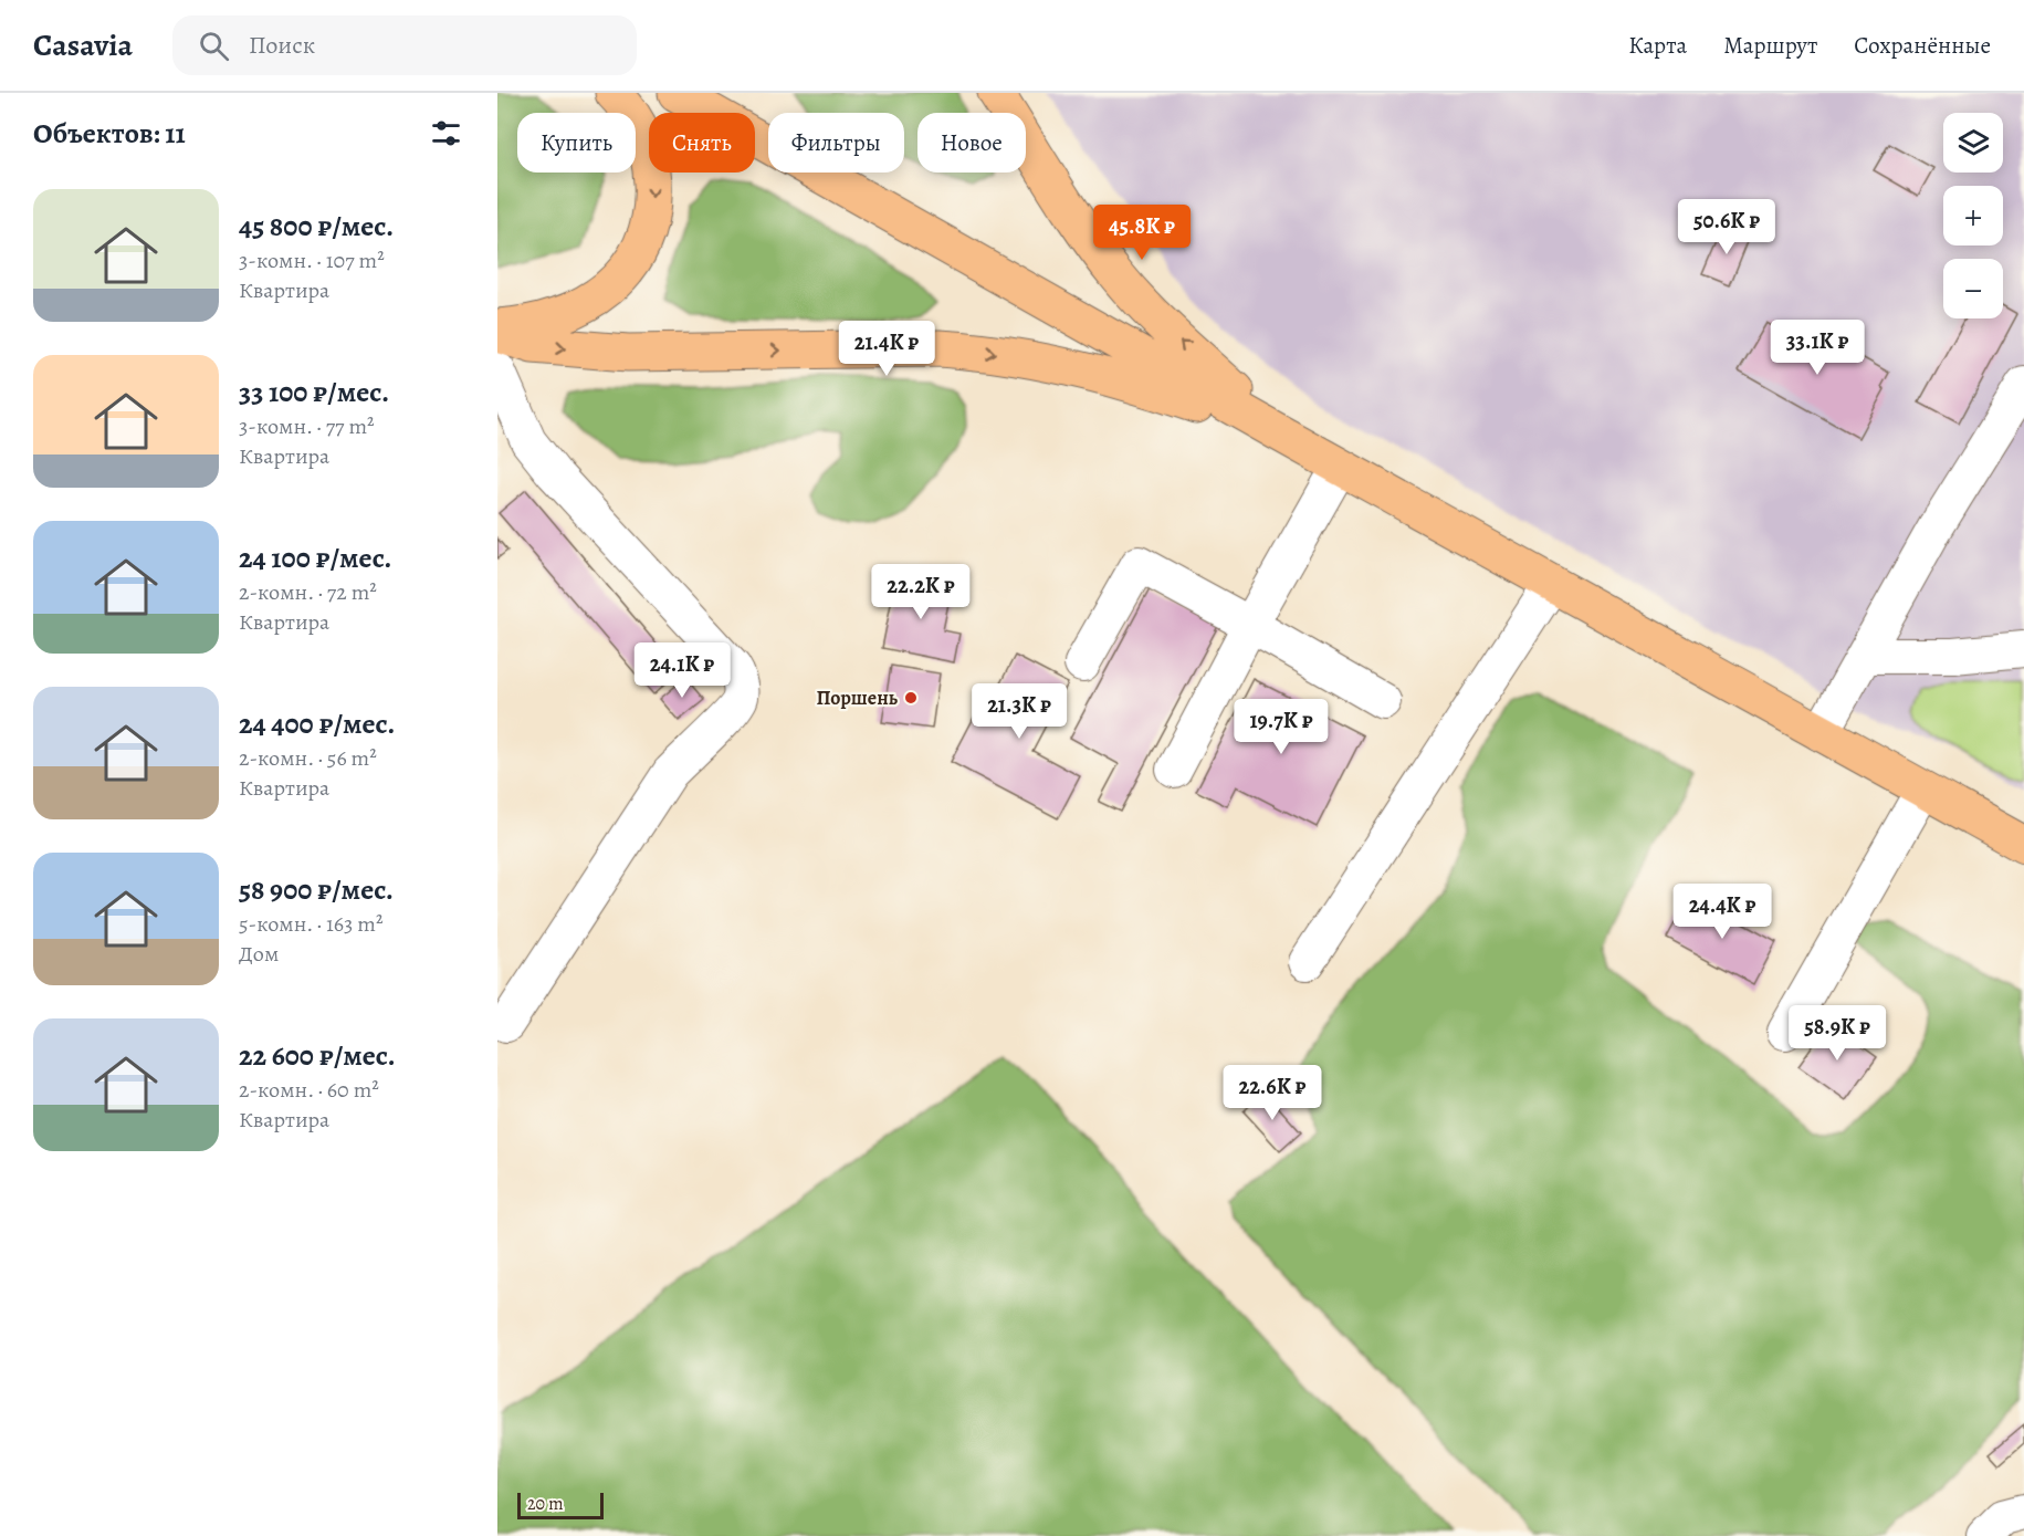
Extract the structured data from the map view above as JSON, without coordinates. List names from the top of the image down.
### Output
{
  "places": ["Поршень"],
  "scale_bar": "20 m",
  "page": {
    "header": "Casavia",
    "search": "Поиск",
    "nav": ["Карта", "Маршрут", "Сохранённые"],
    "heading": "Объектов: 11",
    "map_buttons": ["+", "−"],
    "chip": [
      "Купить",
      "Снять",
      "Фильтры",
      "Новое"
    ],
    "list": [
      {
        "name": "45 800 ₽/мес.",
        "note": "3-комн. · 107 m² · Квартира"
      },
      {
        "name": "33 100 ₽/мес.",
        "note": "3-комн. · 77 m² · Квартира"
      },
      {
        "name": "24 100 ₽/мес.",
        "note": "2-комн. · 72 m² · Квартира"
      },
      {
        "name": "24 400 ₽/мес.",
        "note": "2-комн. · 56 m² · Квартира"
      },
      {
        "name": "58 900 ₽/мес.",
        "note": "5-комн. · 163 m² · Дом"
      },
      {
        "name": "22 600 ₽/мес.",
        "note": "2-комн. · 60 m² · Квартира"
      }
    ],
    "price": [
      "50.6K ₽",
      "45.8K ₽",
      "33.1K ₽",
      "21.4K ₽",
      "22.2K ₽",
      "24.1K ₽",
      "21.3K ₽",
      "19.7K ₽",
      "24.4K ₽",
      "58.9K ₽",
      "22.6K ₽"
    ],
    "scale": "20 m"
  }
}
